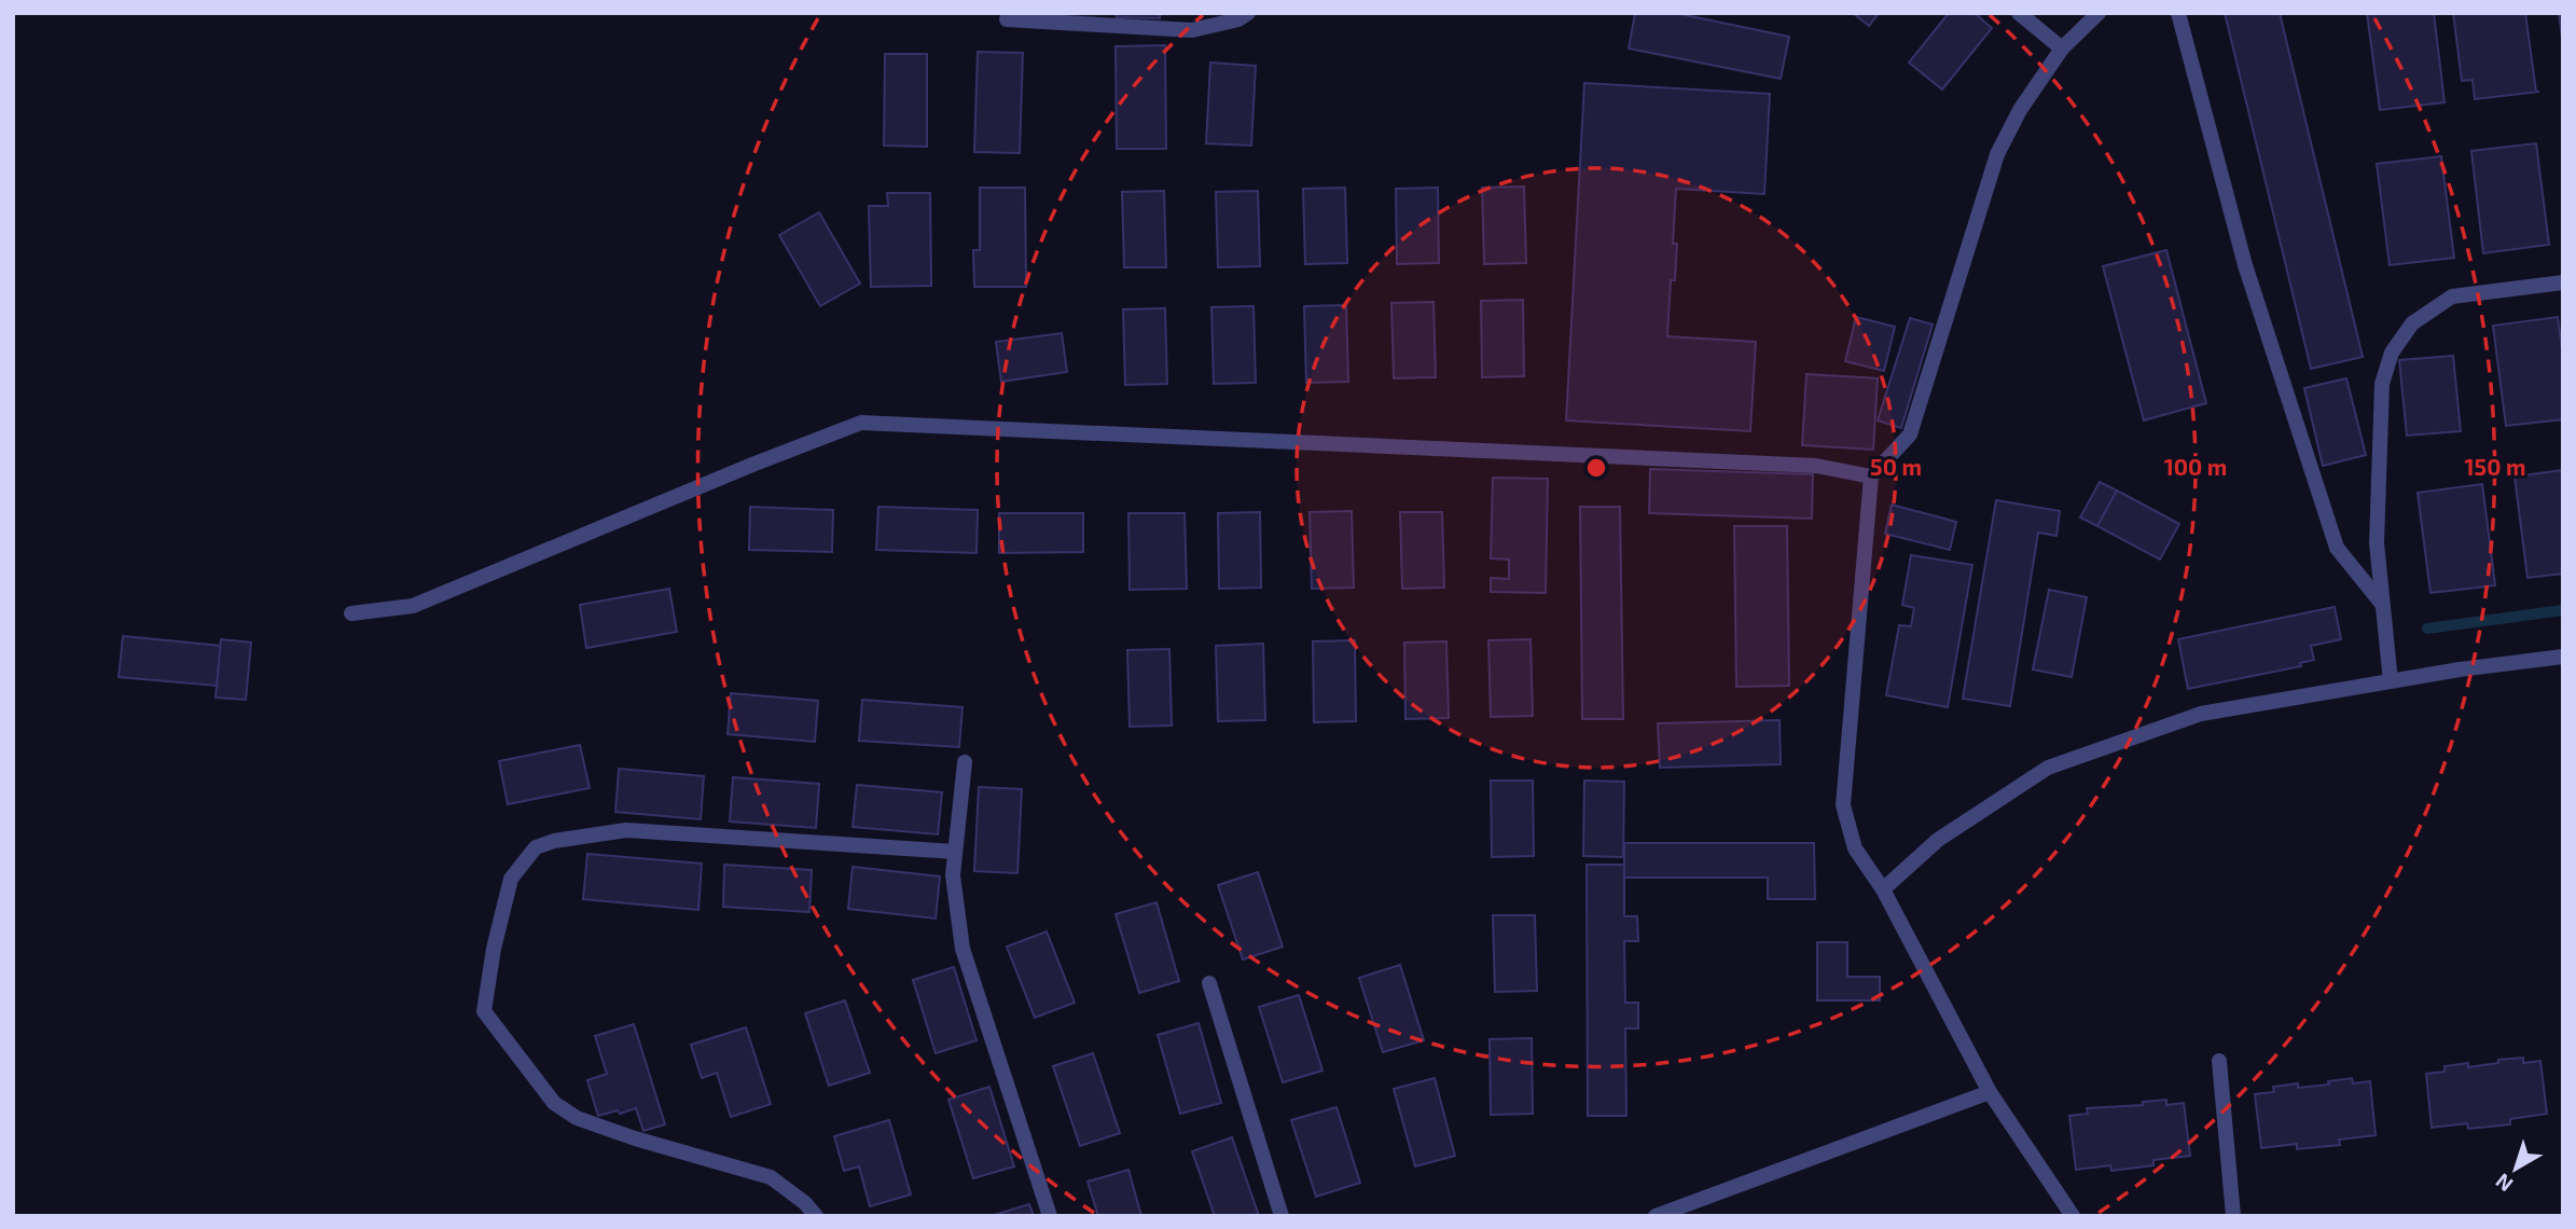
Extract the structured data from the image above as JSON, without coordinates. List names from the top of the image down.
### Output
{
  "north": "bottom left",
  "rings": ["50 m", "100 m", "150 m"]
}
